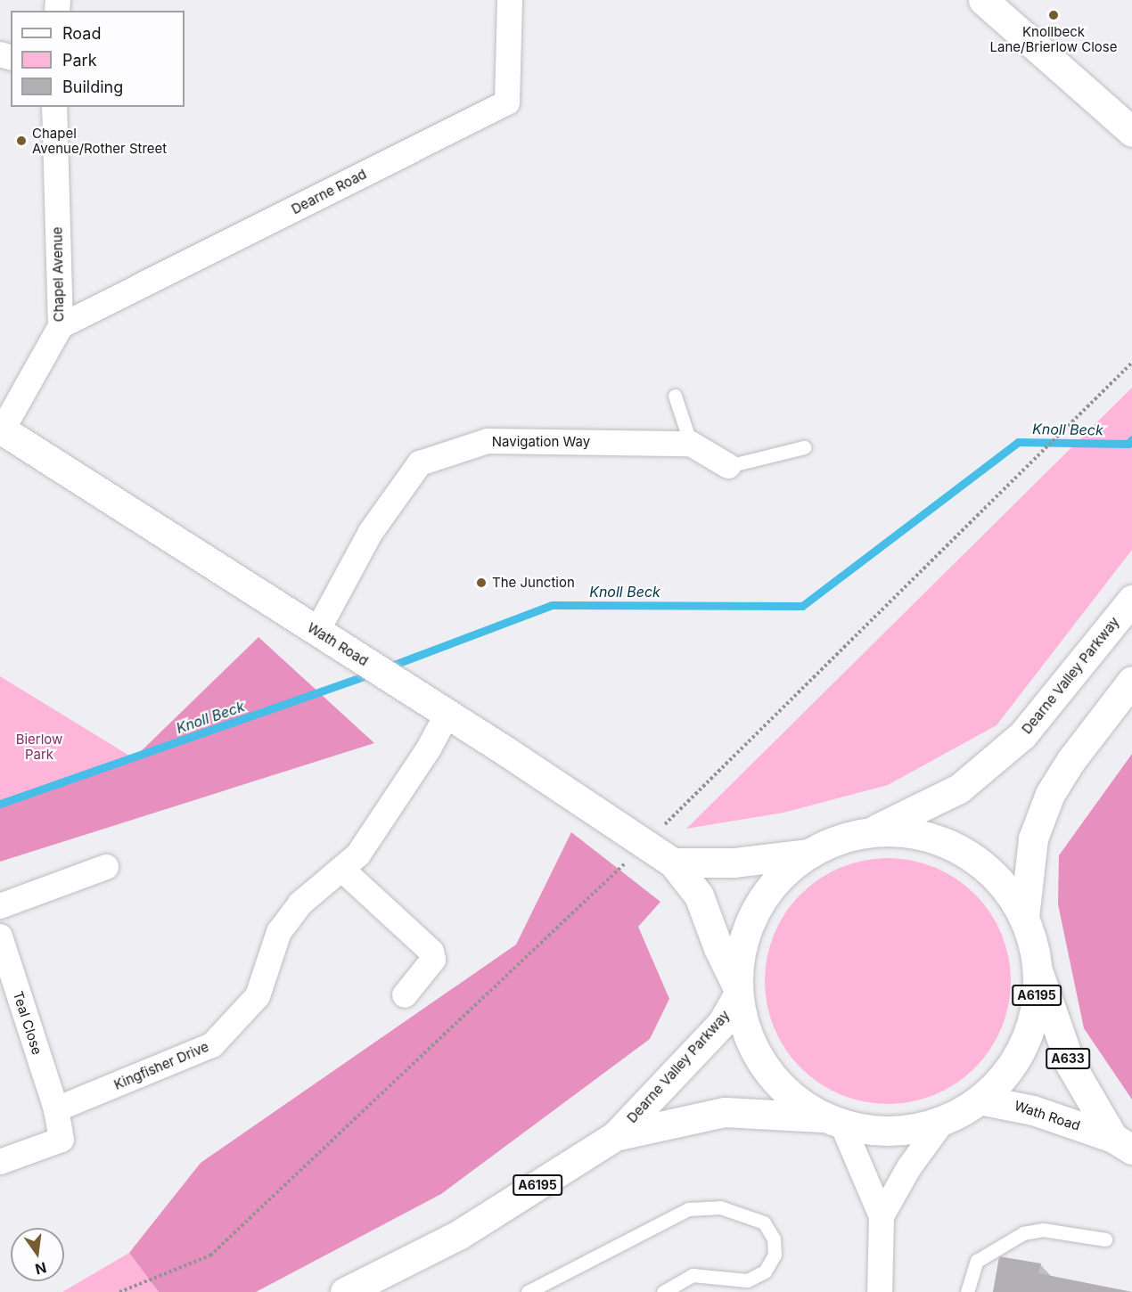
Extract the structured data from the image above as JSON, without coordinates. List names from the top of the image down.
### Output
{
  "streets": {
    "main road": [
      "Wath Road",
      "Dearne Valley Parkway",
      "A6195",
      "A633"
    ],
    "street": [
      "Dearne Road",
      "Chapel Avenue",
      "Navigation Way",
      "Teal Close",
      "Kingfisher Drive"
    ]
  },
  "crossings": [
    ["Dearne Road", "Chapel Avenue"],
    ["Chapel Avenue", "Wath Road"],
    ["Navigation Way", "Wath Road"],
    ["Wath Road", "Dearne Valley Parkway"],
    ["Wath Road", "A6195"],
    ["Wath Road", "Kingfisher Drive"],
    ["Dearne Valley Parkway", "A6195"],
    ["Teal Close", "Kingfisher Drive"]
  ],
  "water": ["Knoll Beck"],
  "parks": ["Bierlow Park"],
  "places": ["Knollbeck Lane/Brierlow Close", "Chapel Avenue/Rother Street", "The Junction"],
  "legend": ["Road", "Park", "Building"],
  "north": "bottom"
}
